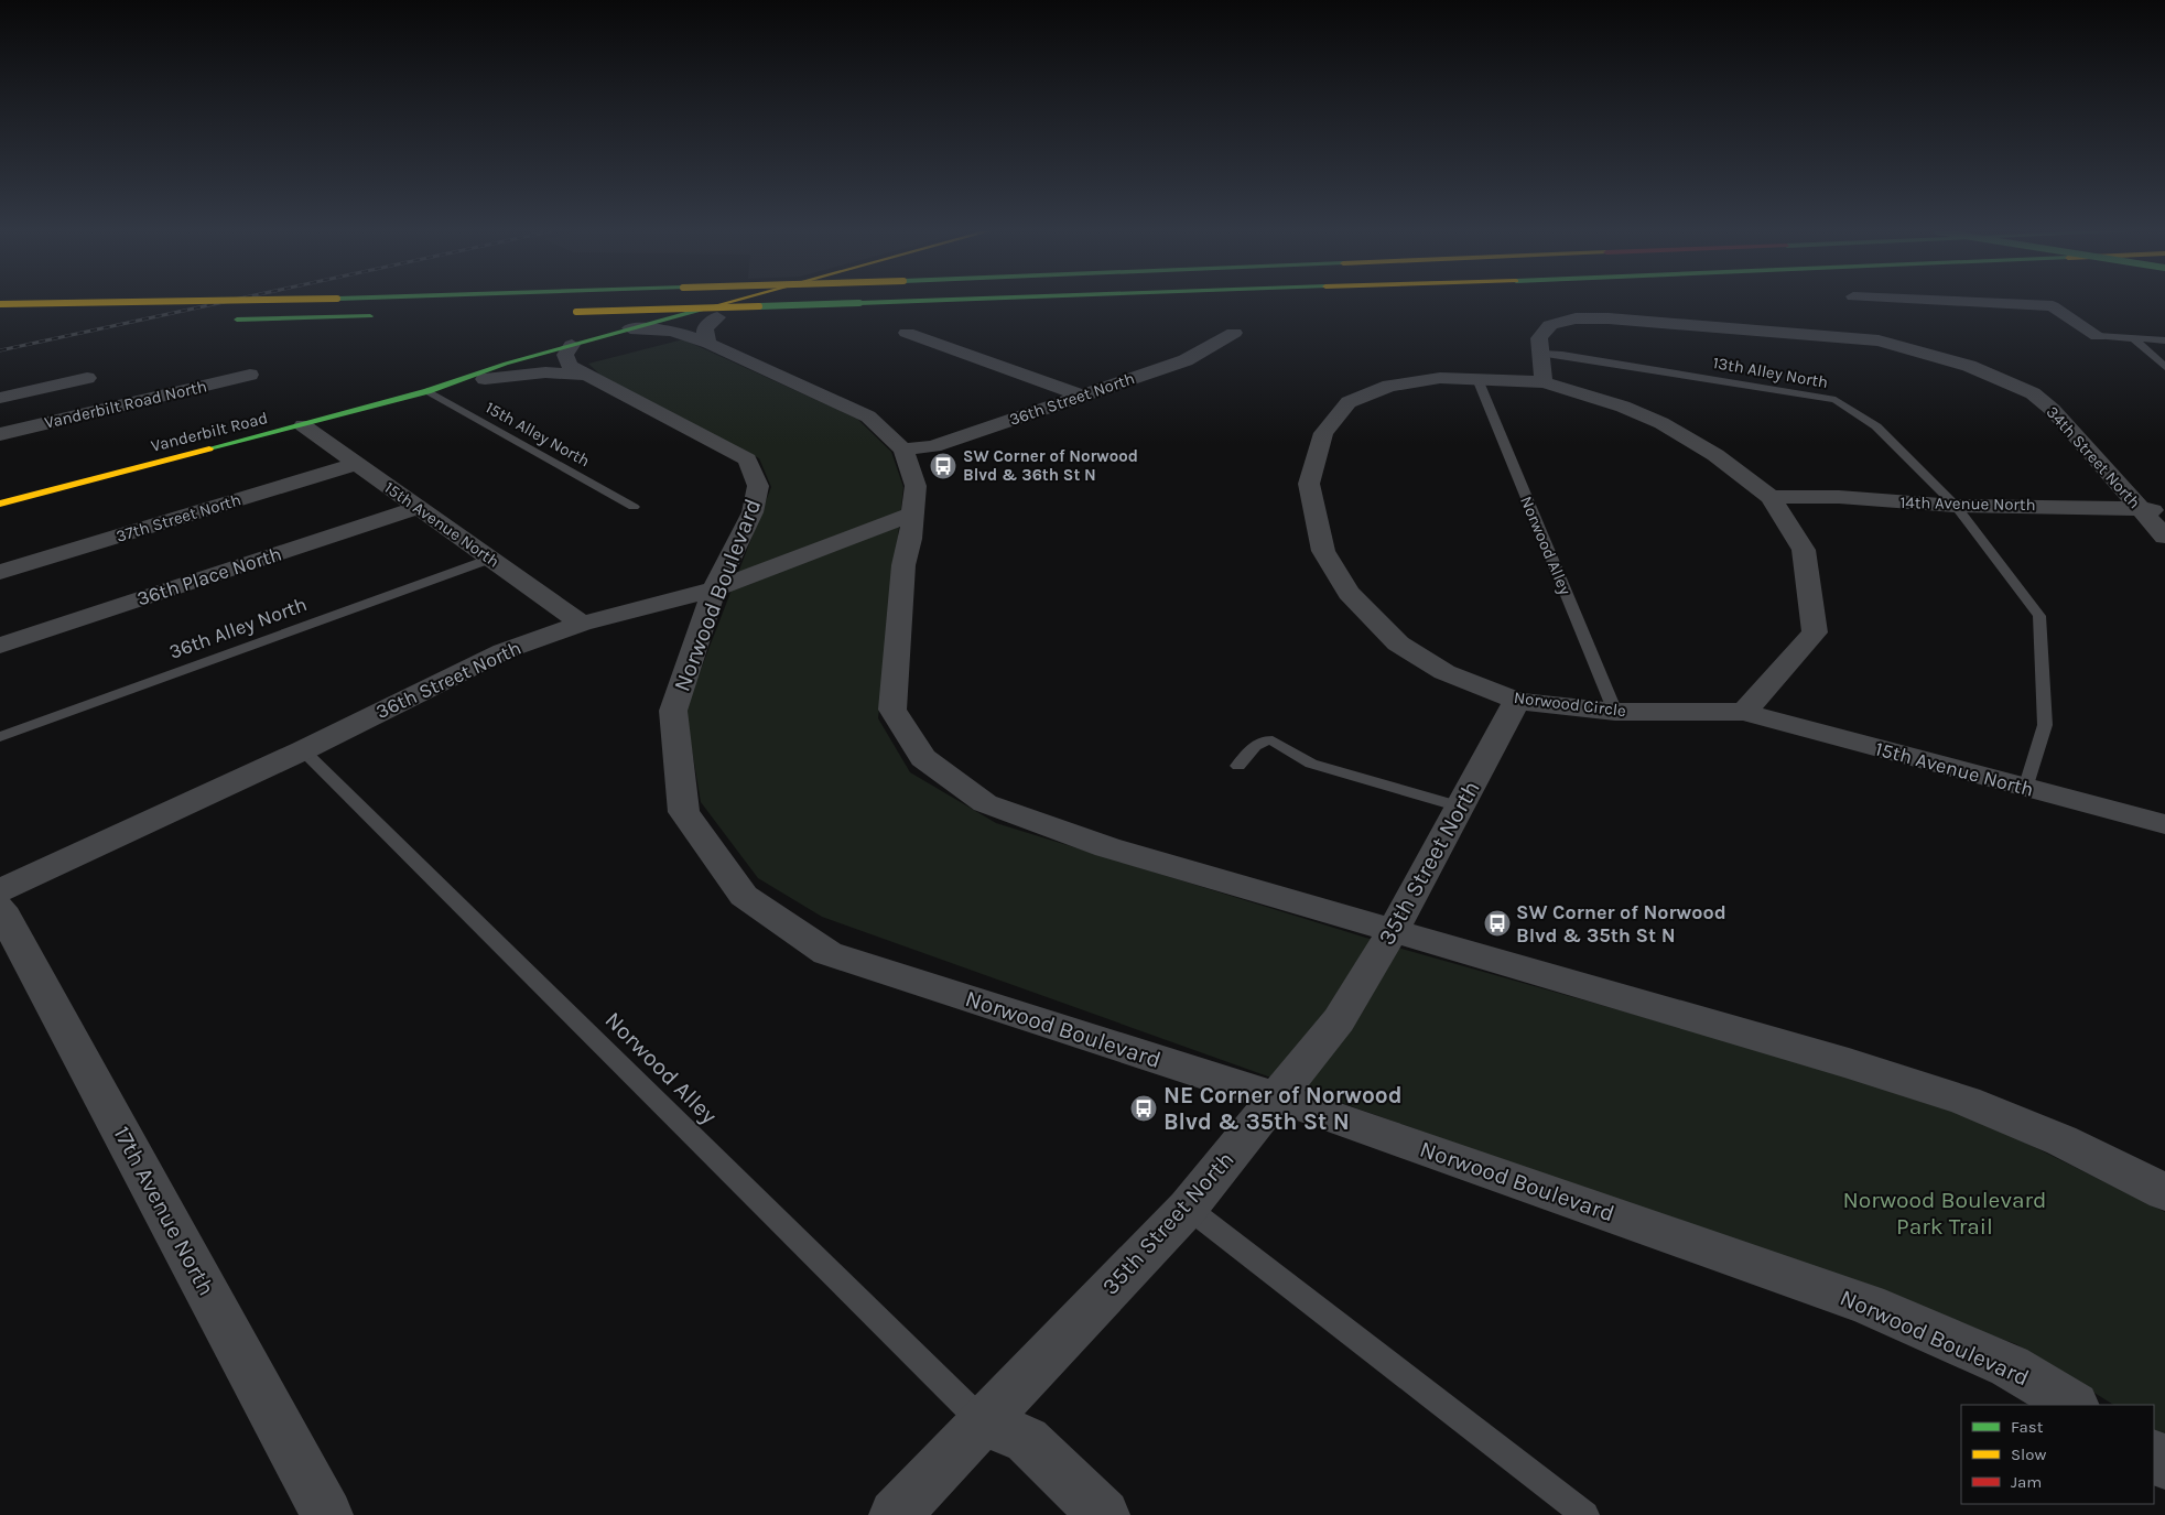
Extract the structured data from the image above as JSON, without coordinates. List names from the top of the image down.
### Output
{
  "streets": {
    "main road": ["Vanderbilt Road"],
    "street": [
      "36th Street North",
      "Vanderbilt Road North",
      "34th Street North",
      "14th Avenue North",
      "37th Street North",
      "15th Avenue North",
      "36th Place North",
      "Norwood Boulevard",
      "Norwood Circle",
      "35th Street North",
      "17th Avenue North"
    ],
    "lane": [
      "13th Alley North",
      "15th Alley North",
      "Norwood Alley",
      "36th Alley North"
    ]
  },
  "crossings": [
    ["13th Alley North", "34th Street North"],
    ["13th Alley North", "14th Avenue North"],
    ["13th Alley North", "15th Avenue North"],
    ["36th Street North", "15th Avenue North"],
    ["36th Street North", "Norwood Alley"],
    ["36th Street North", "Norwood Boulevard"],
    ["Vanderbilt Road", "15th Alley North"],
    ["Vanderbilt Road", "15th Avenue North"],
    ["Vanderbilt Road", "Norwood Boulevard"],
    ["34th Street North", "14th Avenue North"],
    ["14th Avenue North", "Norwood Circle"],
    ["37th Street North", "15th Avenue North"],
    ["15th Avenue North", "36th Place North"],
    ["15th Avenue North", "36th Alley North"],
    ["15th Avenue North", "Norwood Circle"],
    ["Norwood Alley", "Norwood Circle"],
    ["Norwood Alley", "35th Street North"],
    ["Norwood Boulevard", "35th Street North"],
    ["Norwood Circle", "35th Street North"]
  ],
  "parks": ["Norwood Boulevard Park Trail"],
  "places": {
    "bus stop": ["SW Corner of Norwood Blvd & 36th St N", "SW Corner of Norwood Blvd & 35th St N", "NE Corner of Norwood Blvd & 35th St N"]
  },
  "legend": ["Fast", "Slow", "Jam"]
}
